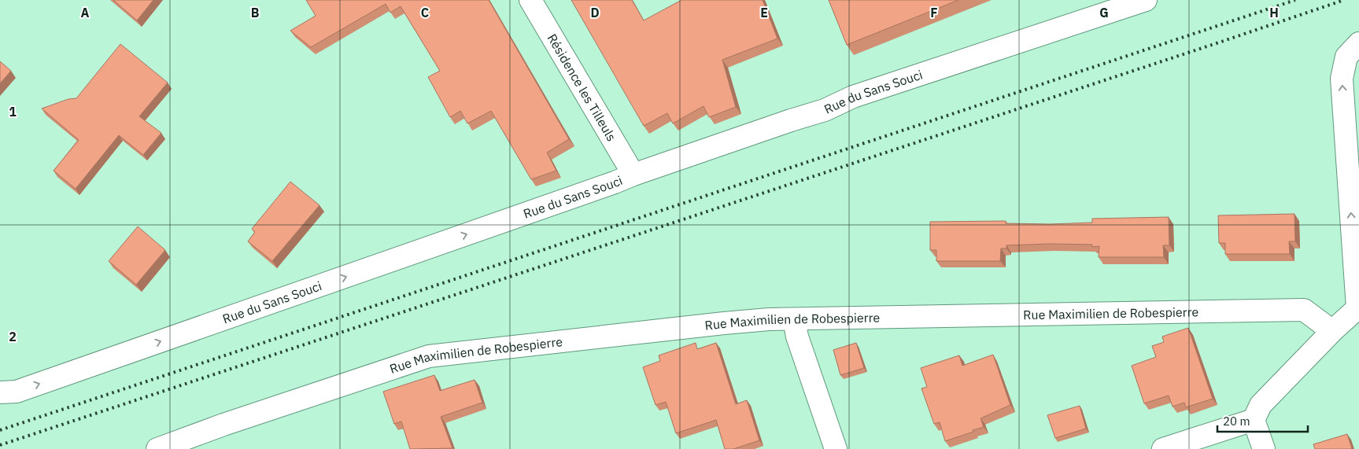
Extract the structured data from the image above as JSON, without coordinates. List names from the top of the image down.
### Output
{
  "streets": {
    "street": ["Résidence les Tilleuls", "Rue du Sans Souci", "Rue Maximilien de Robespierre"]
  },
  "crossings": [
    ["Résidence les Tilleuls", "Rue du Sans Souci"]
  ],
  "one_way": ["Rue du Sans Souci"],
  "scale_bar": "20 m",
  "grid": {
    "columns": [
      "A",
      "B",
      "C",
      "D",
      "E",
      "F",
      "G",
      "H"
    ],
    "rows": ["1", "2"]
  }
}
